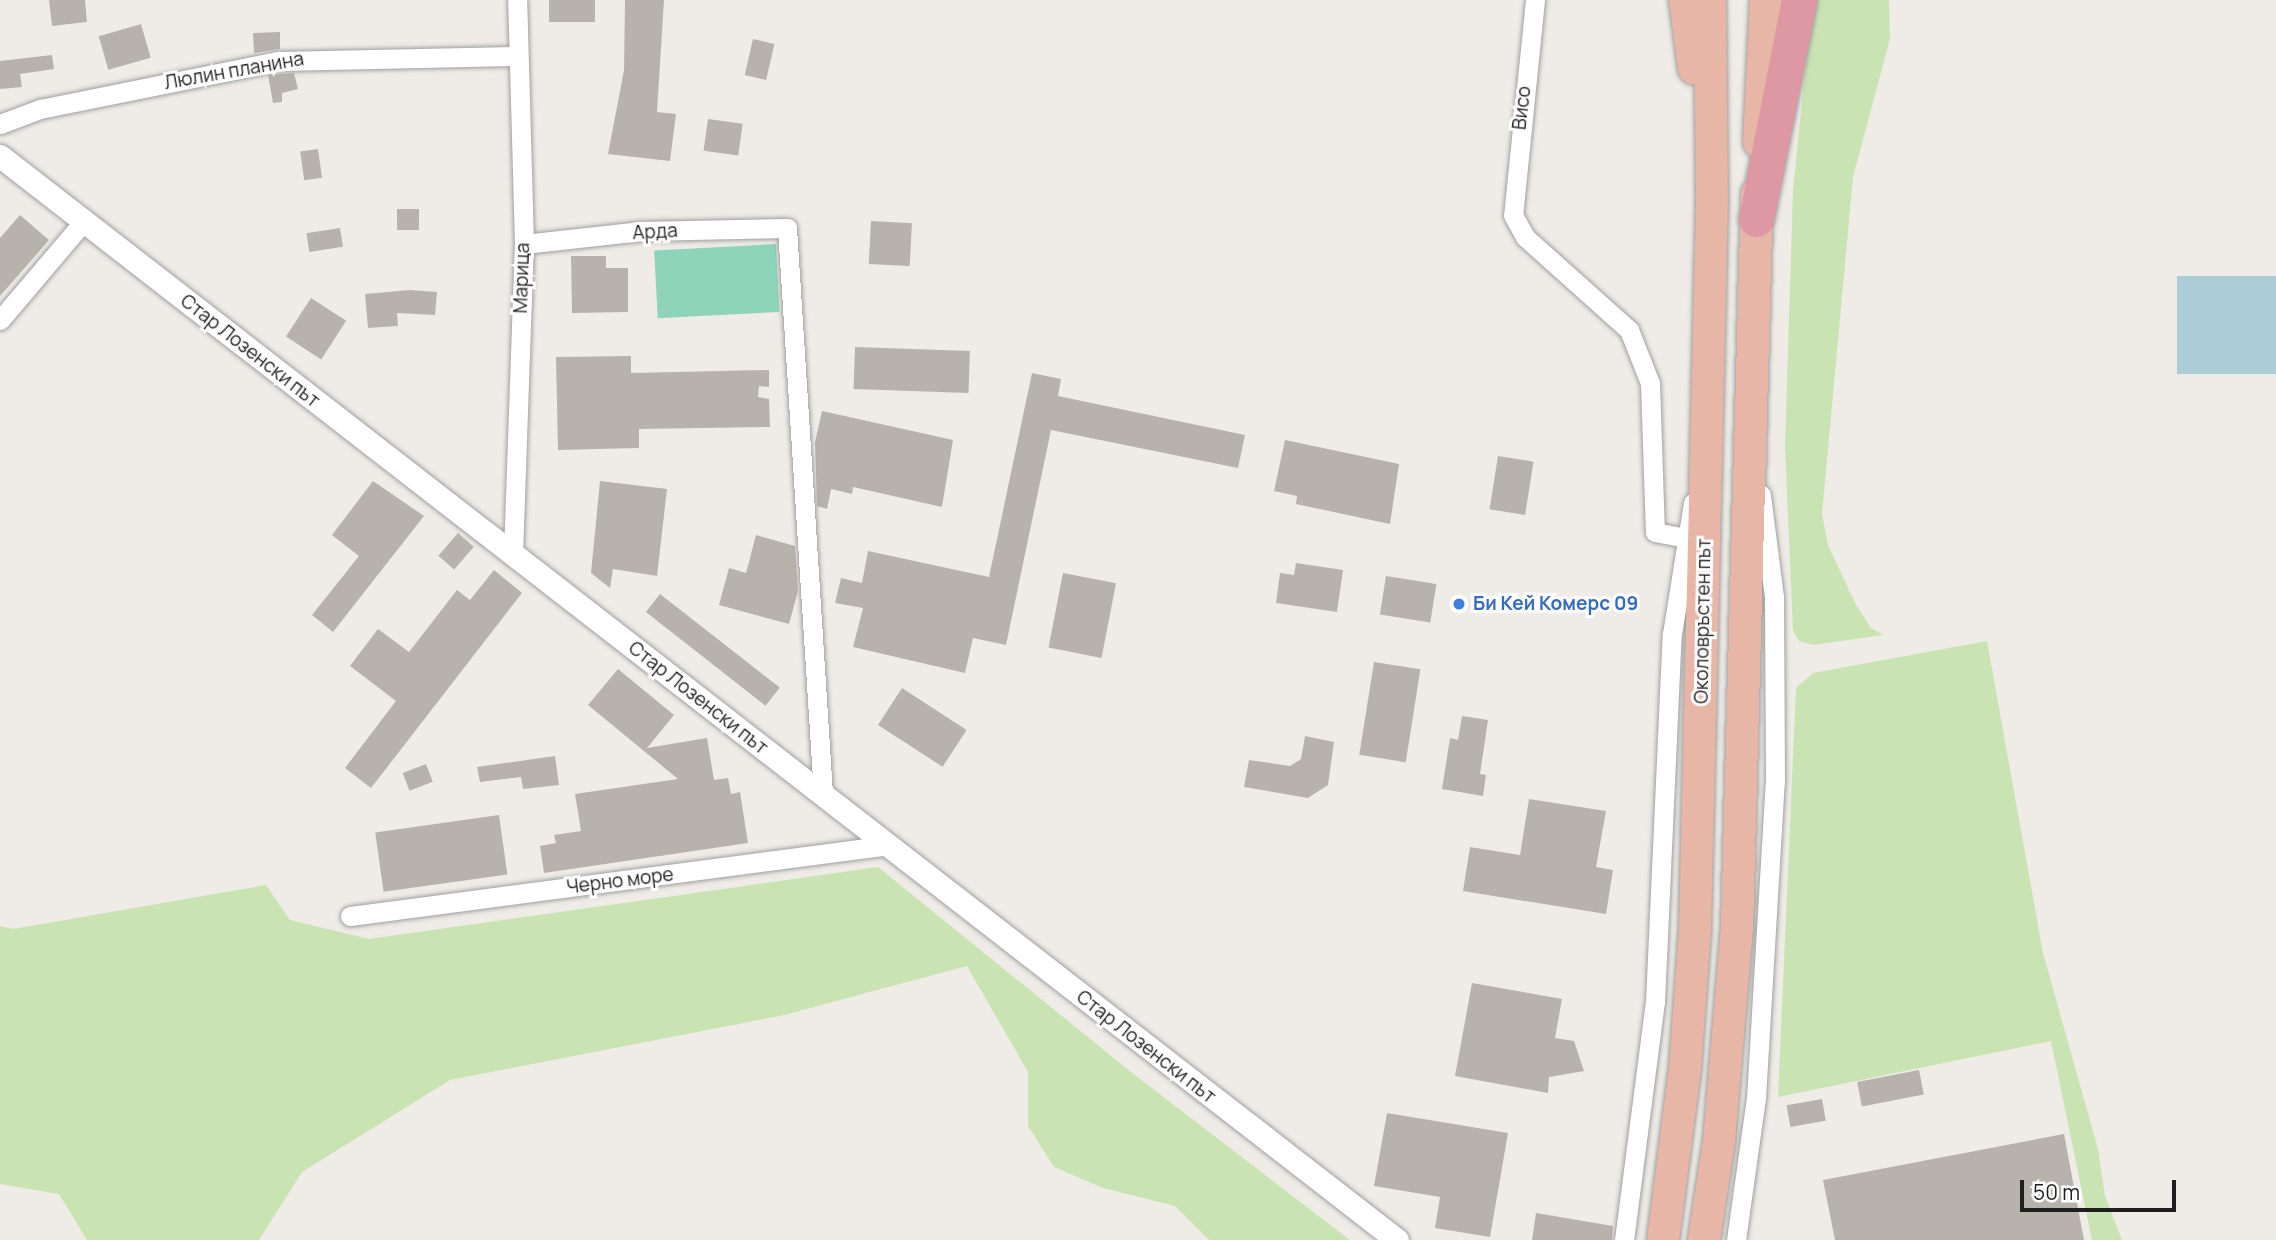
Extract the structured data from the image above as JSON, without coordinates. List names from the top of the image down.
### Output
{
  "streets": {
    "highway": ["Околовръстен път"],
    "street": [
      "Люлин планина",
      "Висо",
      "Арда",
      "Марица",
      "Стар Лозенски път",
      "Черно море"
    ]
  },
  "crossings": [
    ["Люлин планина", "Марица"],
    ["Арда", "Марица"],
    ["Арда", "Стар Лозенски път"],
    ["Марица", "Стар Лозенски път"],
    ["Стар Лозенски път", "Черно море"]
  ],
  "places": ["Би Кей Комерс 09"],
  "scale_bar": "50 m"
}
